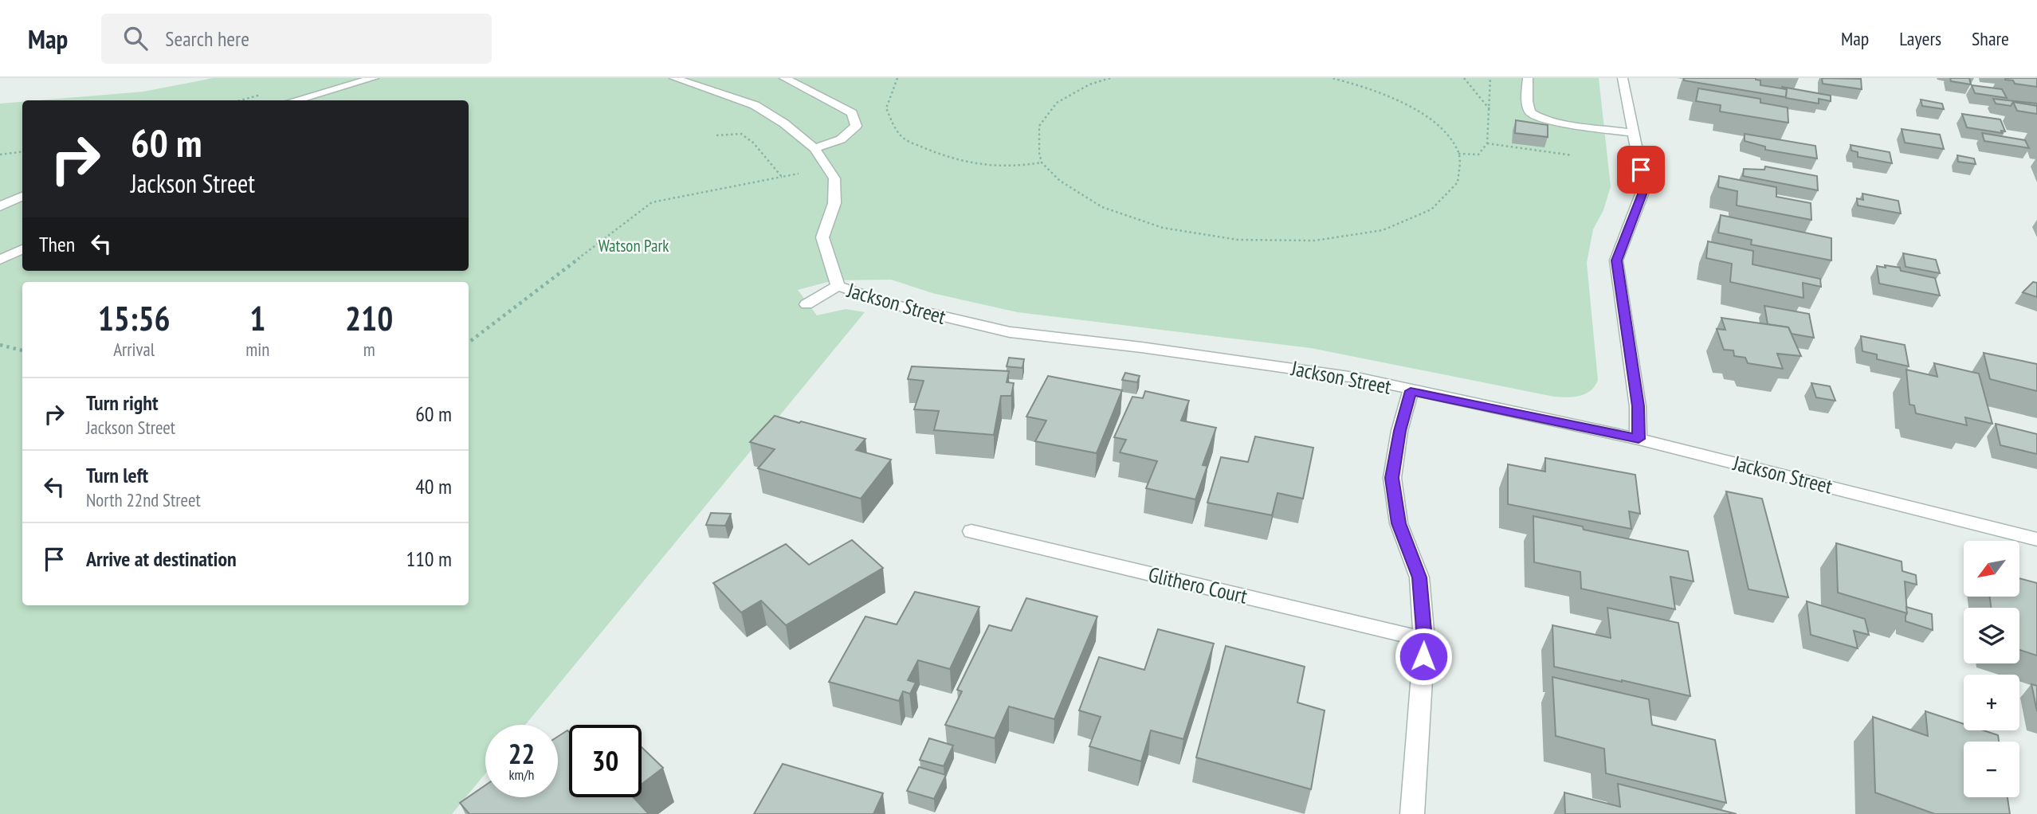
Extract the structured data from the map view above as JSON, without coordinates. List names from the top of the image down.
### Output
{
  "streets": {
    "street": ["Jackson Street", "Glithero Court"]
  },
  "parks": ["Watson Park"],
  "north": "bottom left",
  "page": {
    "header": "Map",
    "search": "Search here",
    "nav": ["Map", "Layers", "Share"],
    "turn": ["60 m", "Jackson Street"],
    "then": "Then",
    "eta": [
      "15:56",
      "Arrival",
      "1",
      "min",
      "210",
      "m"
    ],
    "list": [
      {
        "name": "Turn right",
        "note": "Jackson Street",
        "value": "60 m"
      },
      {
        "name": "Turn left",
        "note": "North 22nd Street",
        "value": "40 m"
      },
      {
        "name": "Arrive at destination",
        "value": "110 m"
      }
    ],
    "map_buttons": ["+", "−"],
    "speed": "22 km/h",
    "limit": "30"
  }
}
